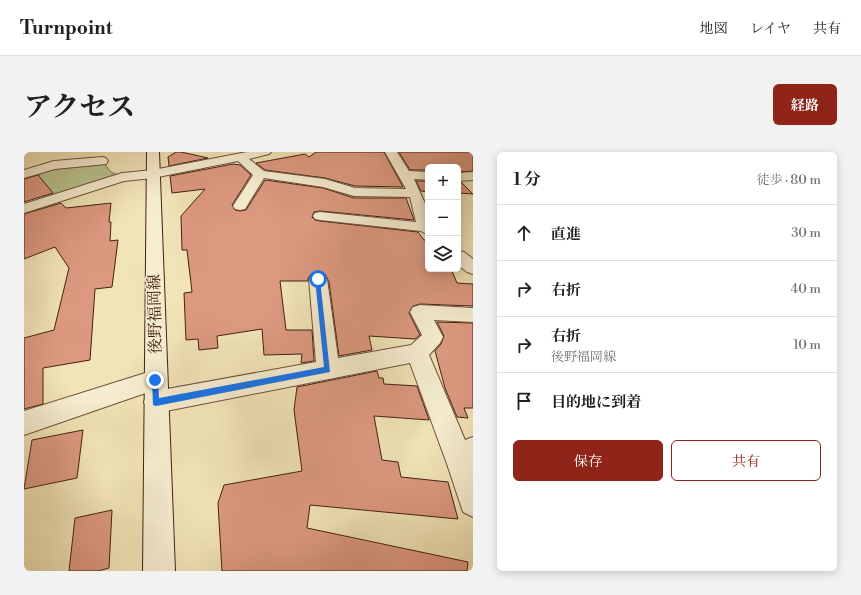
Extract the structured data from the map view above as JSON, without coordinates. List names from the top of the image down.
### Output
{
  "streets": {
    "street": ["後野福岡線"]
  },
  "page": {
    "header": "Turnpoint",
    "nav": ["地図", "レイヤ", "共有"],
    "title": "アクセス",
    "buttons": [
      "経路",
      ["保存", "共有"]
    ],
    "heading": ["1 分", "徒歩 · 80 m"],
    "map_buttons": ["+", "−"],
    "list": [
      ["直進", "30 m"],
      ["右折", "40 m"],
      ["右折", "後野福岡線", "10 m"],
      "目的地に到着"
    ]
  }
}
